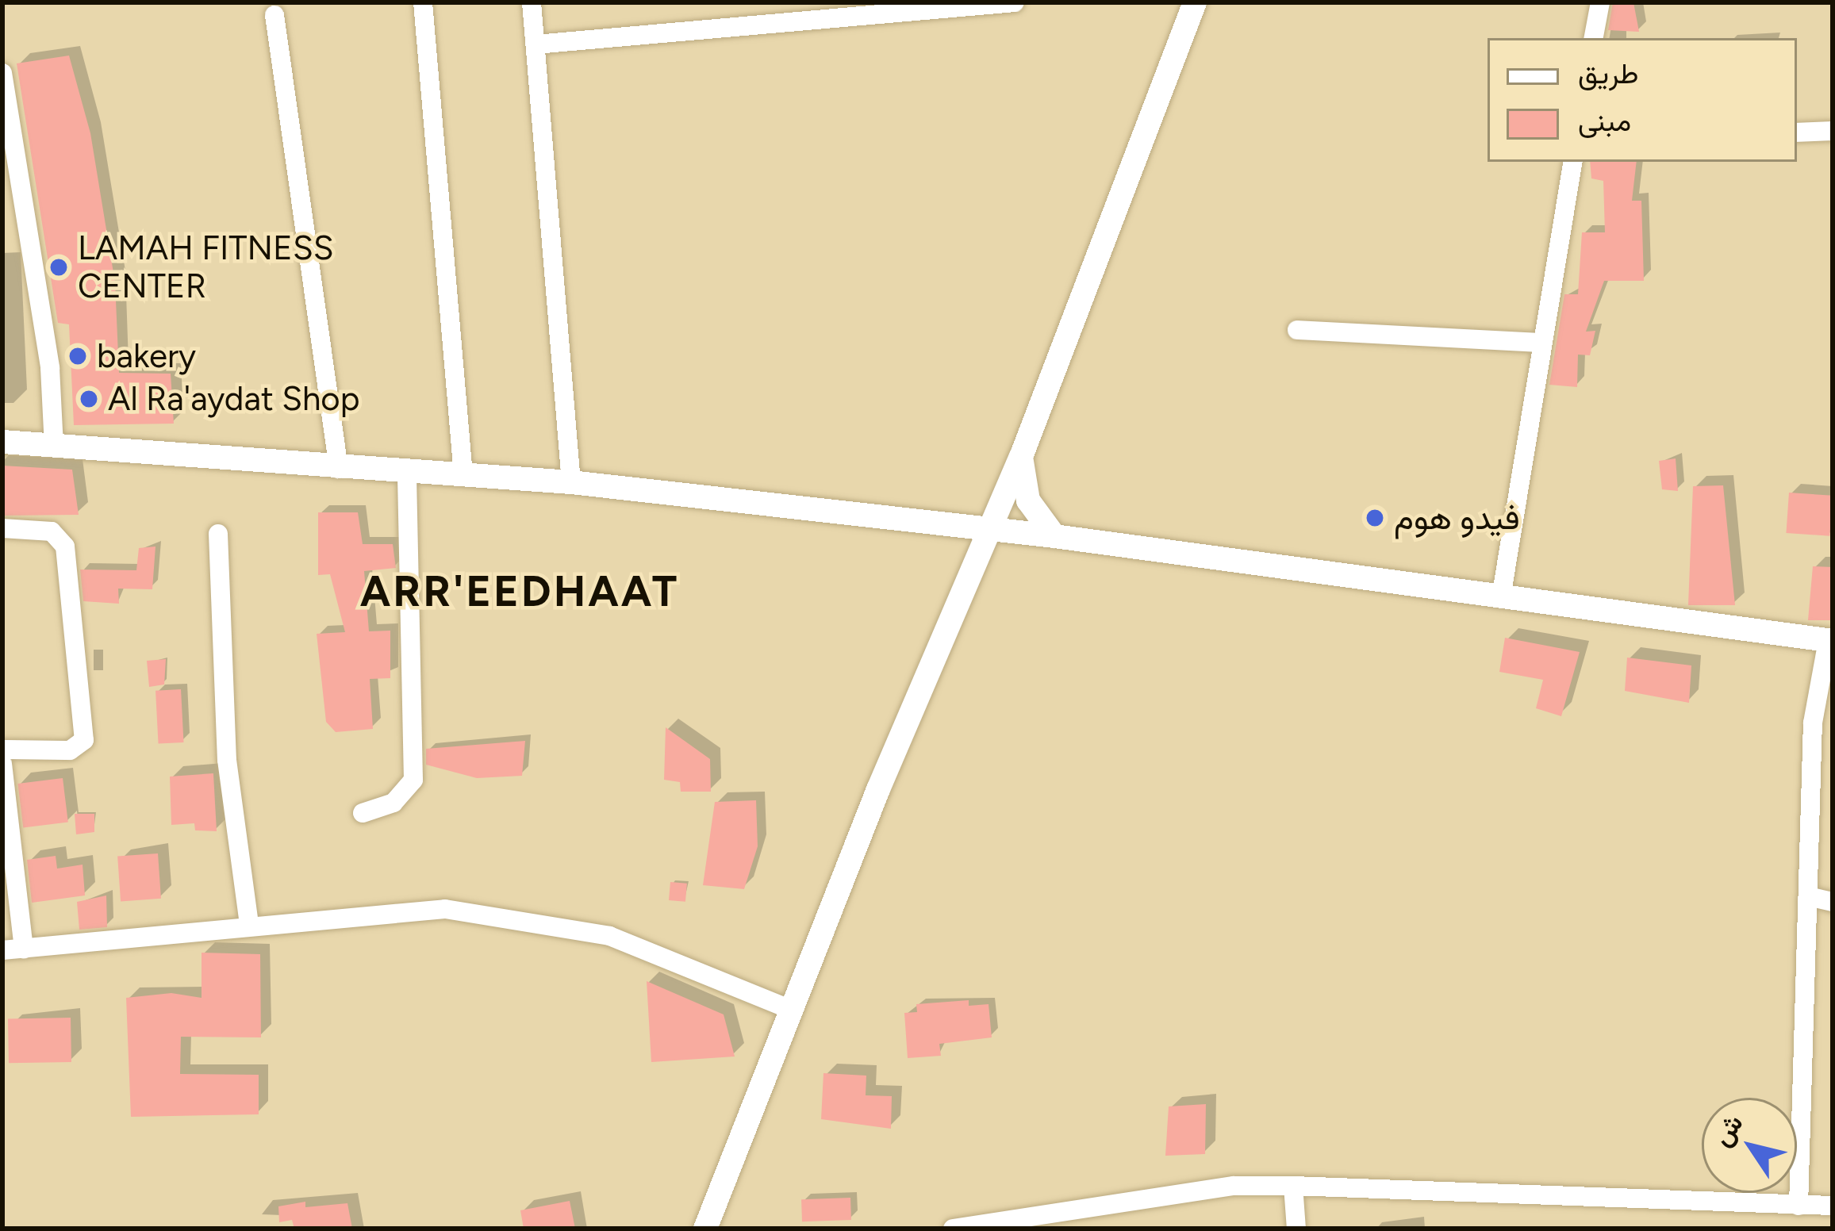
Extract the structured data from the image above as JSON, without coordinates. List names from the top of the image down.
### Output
{
  "districts": ["ARR'EEDHAAT"],
  "places": [
    "LAMAH FITNESS CENTER",
    "bakery",
    "Al Ra'aydat Shop",
    "فيدو هوم"
  ],
  "legend": ["طريق", "مبنى"],
  "north": "top left"
}
